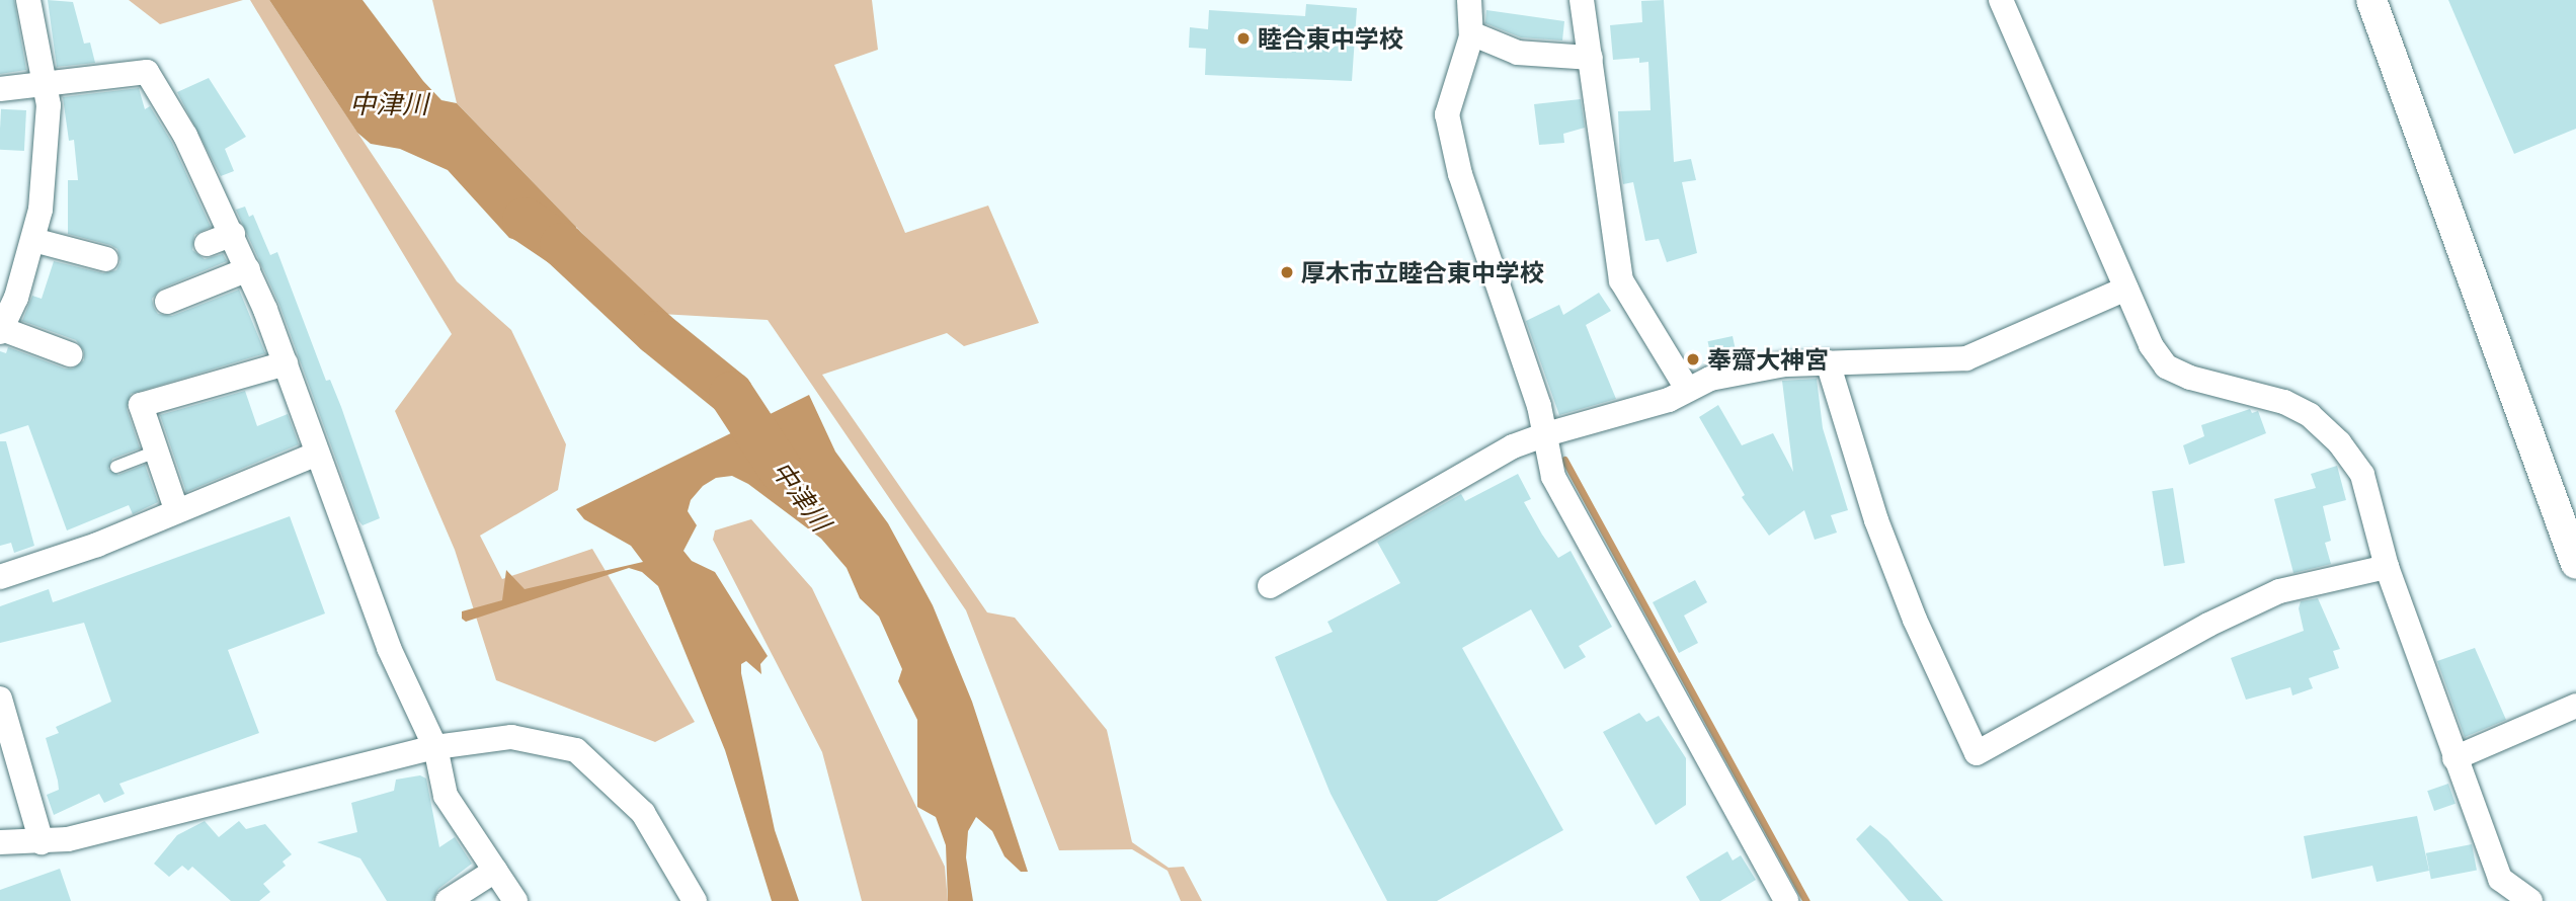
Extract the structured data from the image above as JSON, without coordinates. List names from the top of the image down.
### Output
{
  "water": ["中津川"],
  "places": ["睦合東中学校", "厚木市立睦合東中学校", "奉齋大神宮"]
}
